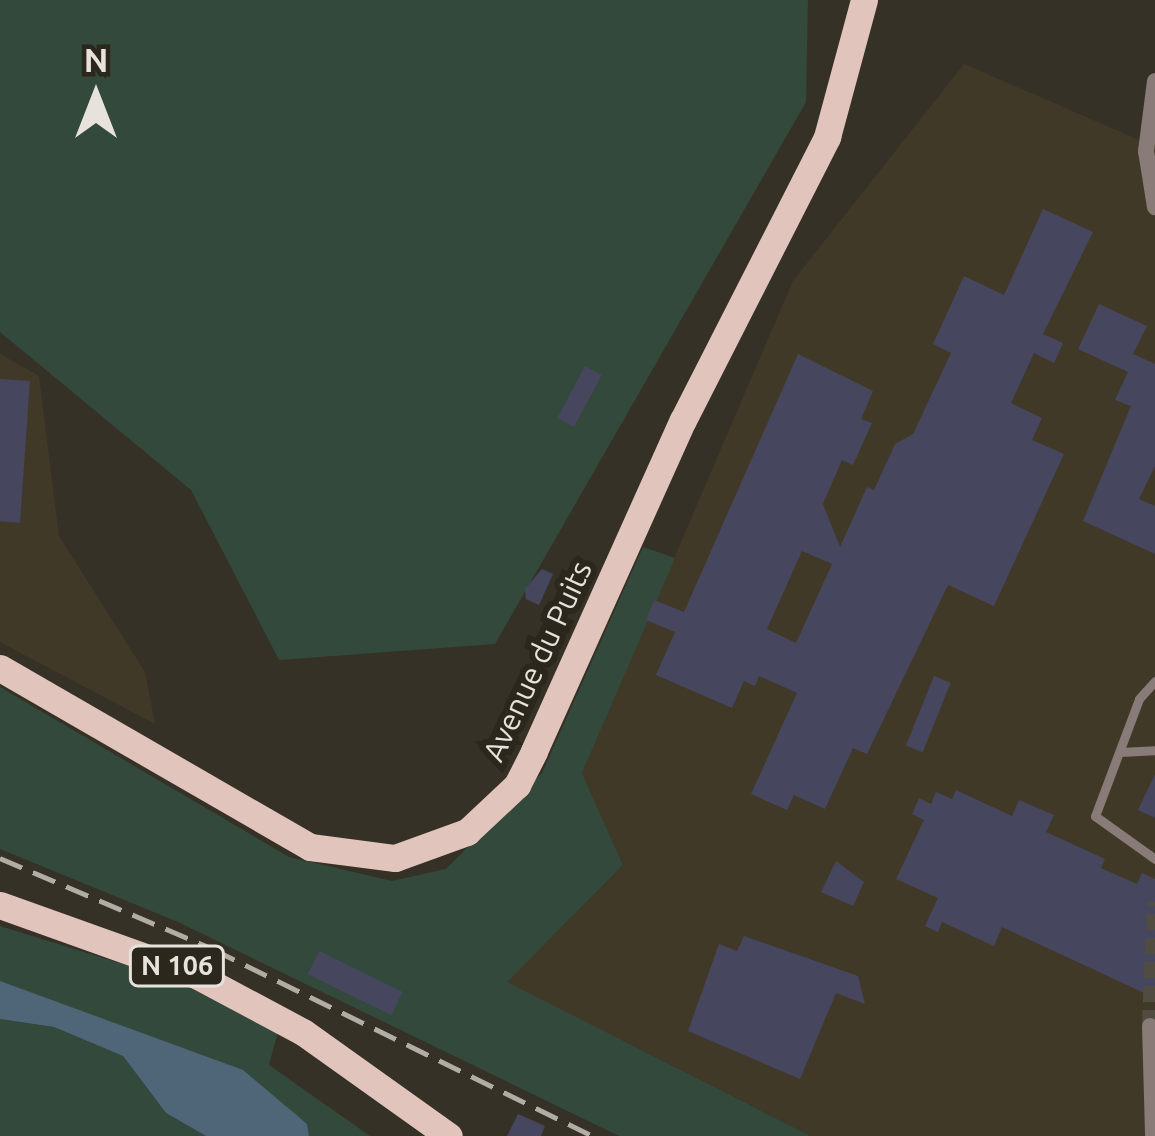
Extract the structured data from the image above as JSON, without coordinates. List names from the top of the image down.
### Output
{
  "streets": {
    "main road": ["Avenue du Puits", "N 106"]
  },
  "north": "top"
}
